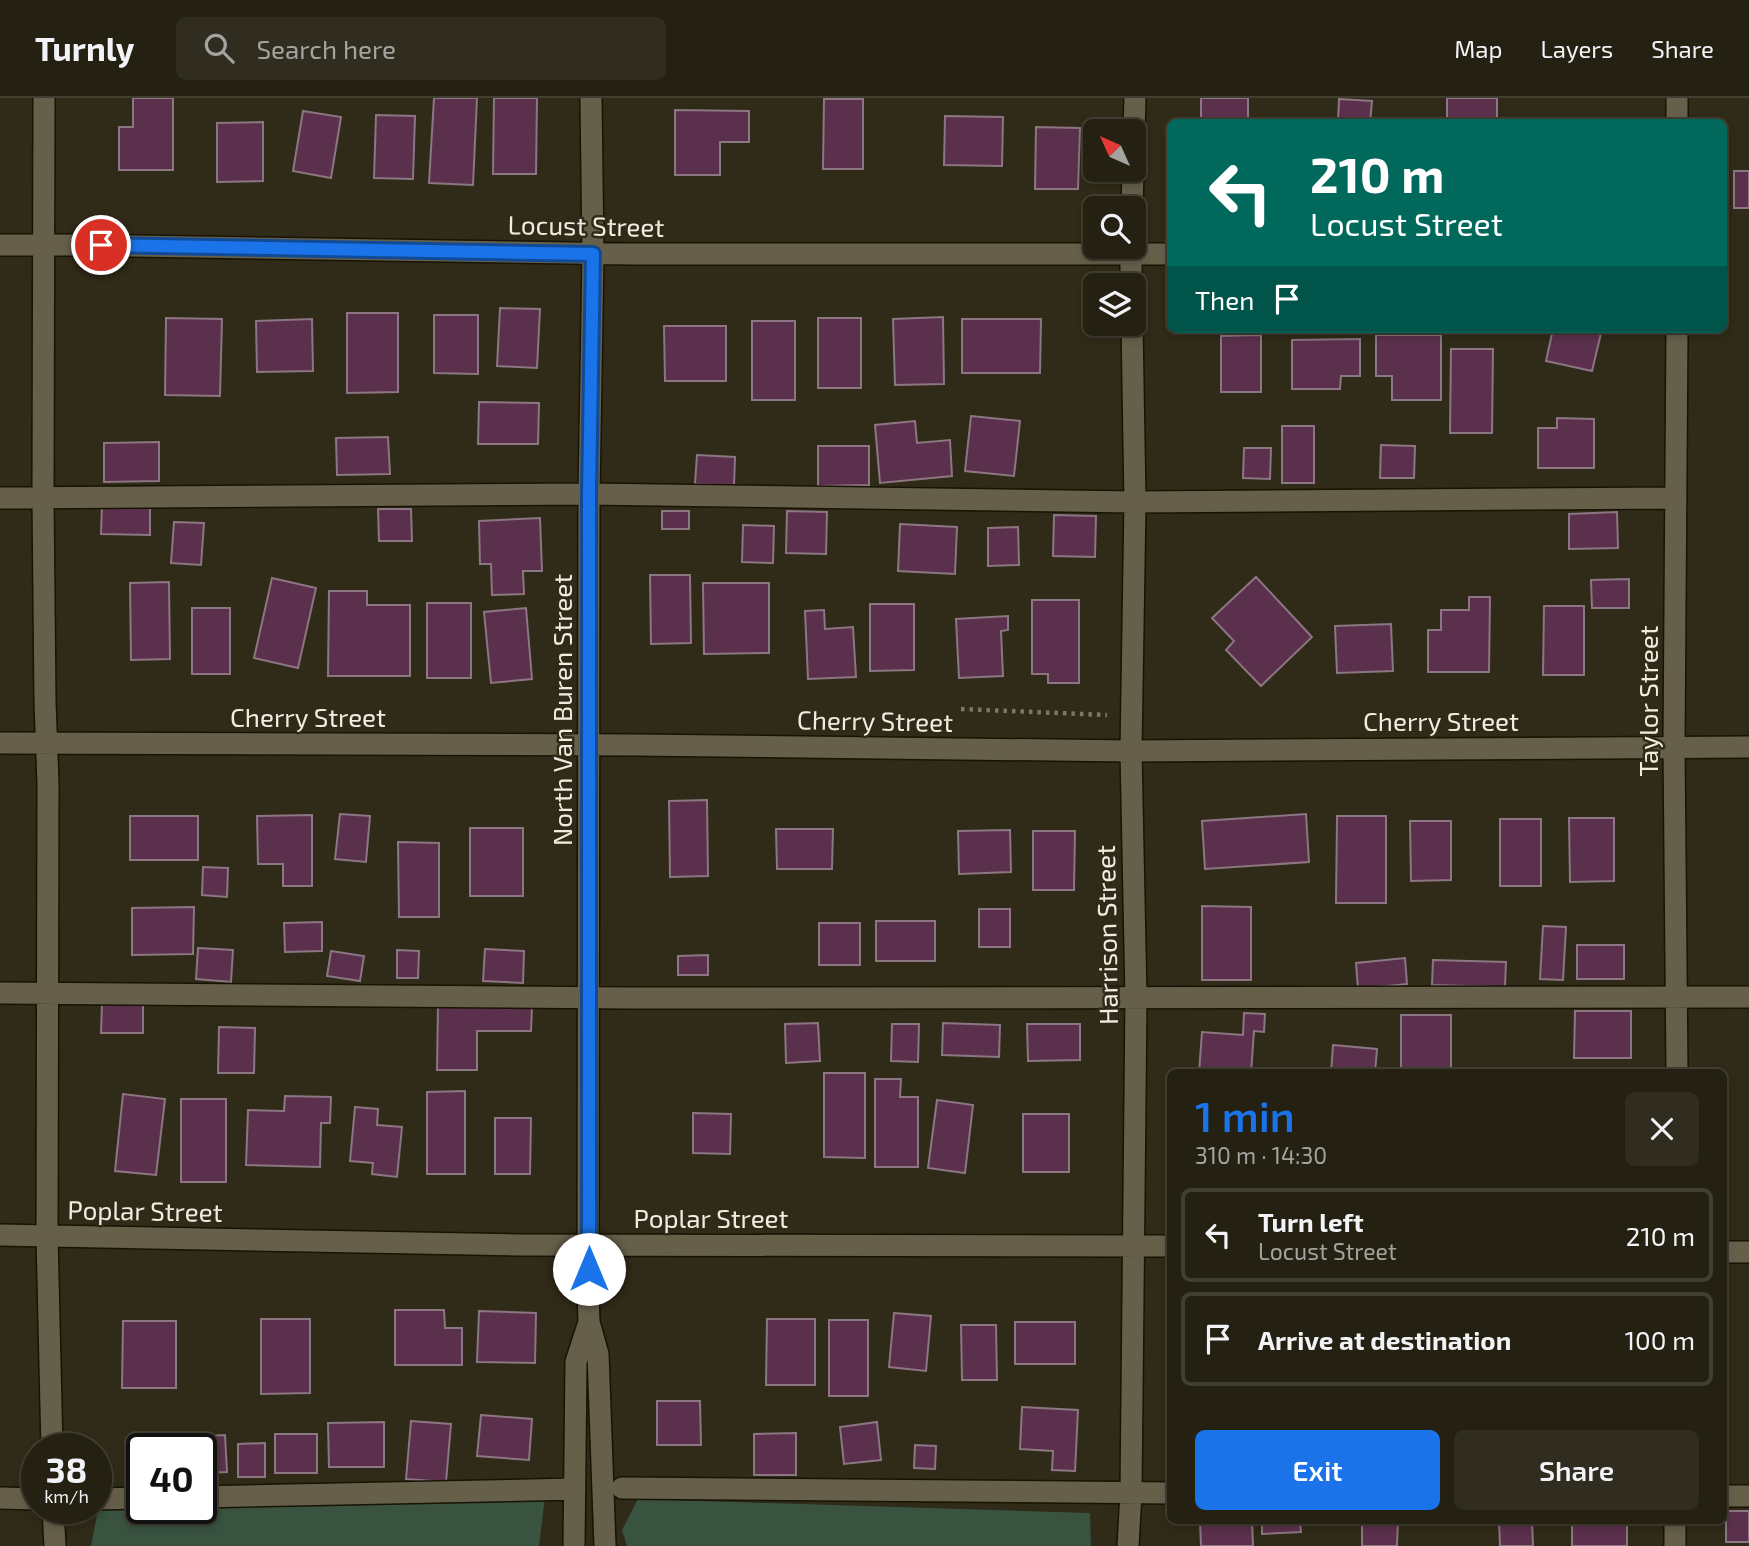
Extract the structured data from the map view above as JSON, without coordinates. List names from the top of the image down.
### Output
{
  "streets": {
    "street": [
      "Locust Street",
      "Taylor Street",
      "North Van Buren Street",
      "Cherry Street",
      "Harrison Street",
      "Poplar Street"
    ]
  },
  "crossings": [
    ["Locust Street", "North Van Buren Street"],
    ["Taylor Street", "Cherry Street"],
    ["North Van Buren Street", "Cherry Street"],
    ["North Van Buren Street", "Poplar Street"],
    ["Cherry Street", "Harrison Street"],
    ["Harrison Street", "Poplar Street"]
  ],
  "north": "top left",
  "page": {
    "header": "Turnly",
    "search": "Search here",
    "nav": ["Map", "Layers", "Share"],
    "turn": ["210 m", "Locust Street"],
    "then": "Then",
    "heading": ["1 min", "310 m · 14:30"],
    "list": [
      {
        "name": "Turn left",
        "note": "Locust Street",
        "value": "210 m"
      },
      {
        "name": "Arrive at destination",
        "value": "100 m"
      }
    ],
    "buttons": ["Exit", "Share"],
    "speed": "38 km/h",
    "limit": "40"
  }
}
